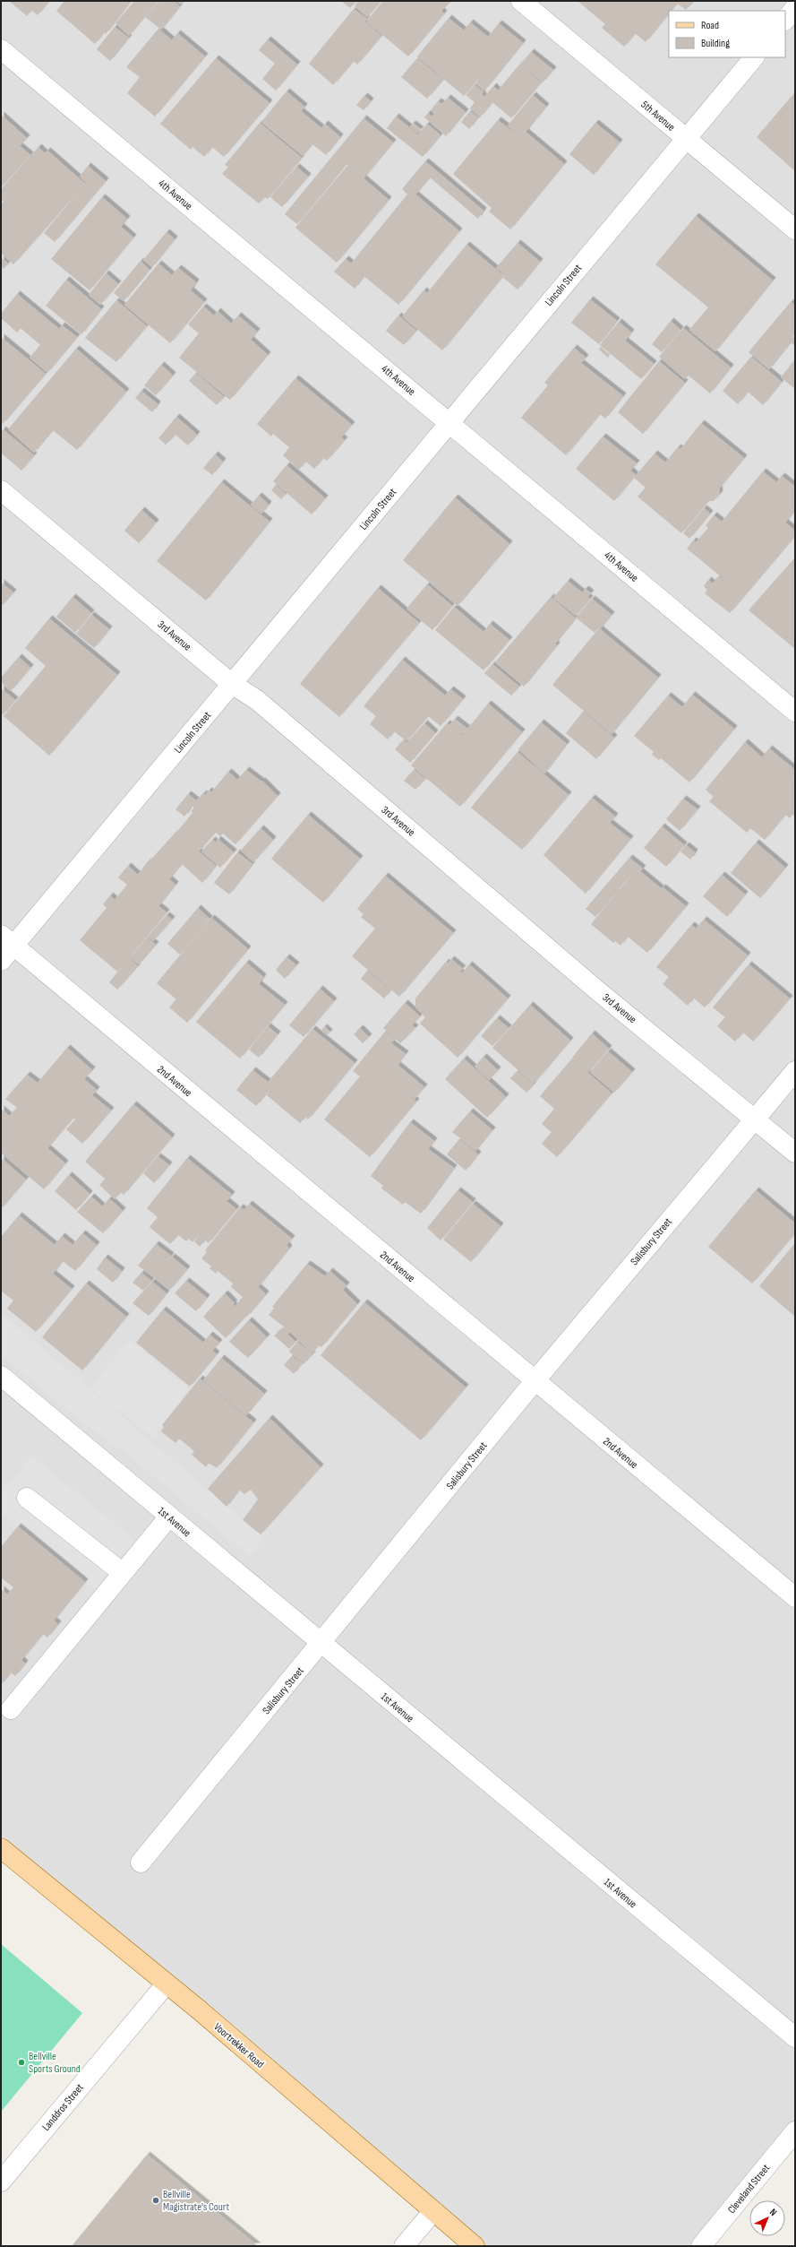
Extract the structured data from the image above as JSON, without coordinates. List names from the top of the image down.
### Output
{
  "streets": {
    "main road": ["Voortrekker Road"],
    "street": [
      "5th Avenue",
      "4th Avenue",
      "Lincoln Street",
      "3rd Avenue",
      "2nd Avenue",
      "Salisbury Street",
      "1st Avenue",
      "Landdros Street",
      "Cleveland Street"
    ]
  },
  "crossings": [
    ["5th Avenue", "Lincoln Street"],
    ["4th Avenue", "Lincoln Street"],
    ["Lincoln Street", "3rd Avenue"],
    ["Lincoln Street", "2nd Avenue"],
    ["3rd Avenue", "Salisbury Street"],
    ["2nd Avenue", "Salisbury Street"],
    ["Salisbury Street", "1st Avenue"],
    ["Voortrekker Road", "Landdros Street"]
  ],
  "places": ["Bellville Sports Ground", "Bellville Magistrate's Court"],
  "legend": ["Road", "Building"],
  "north": "top right"
}
